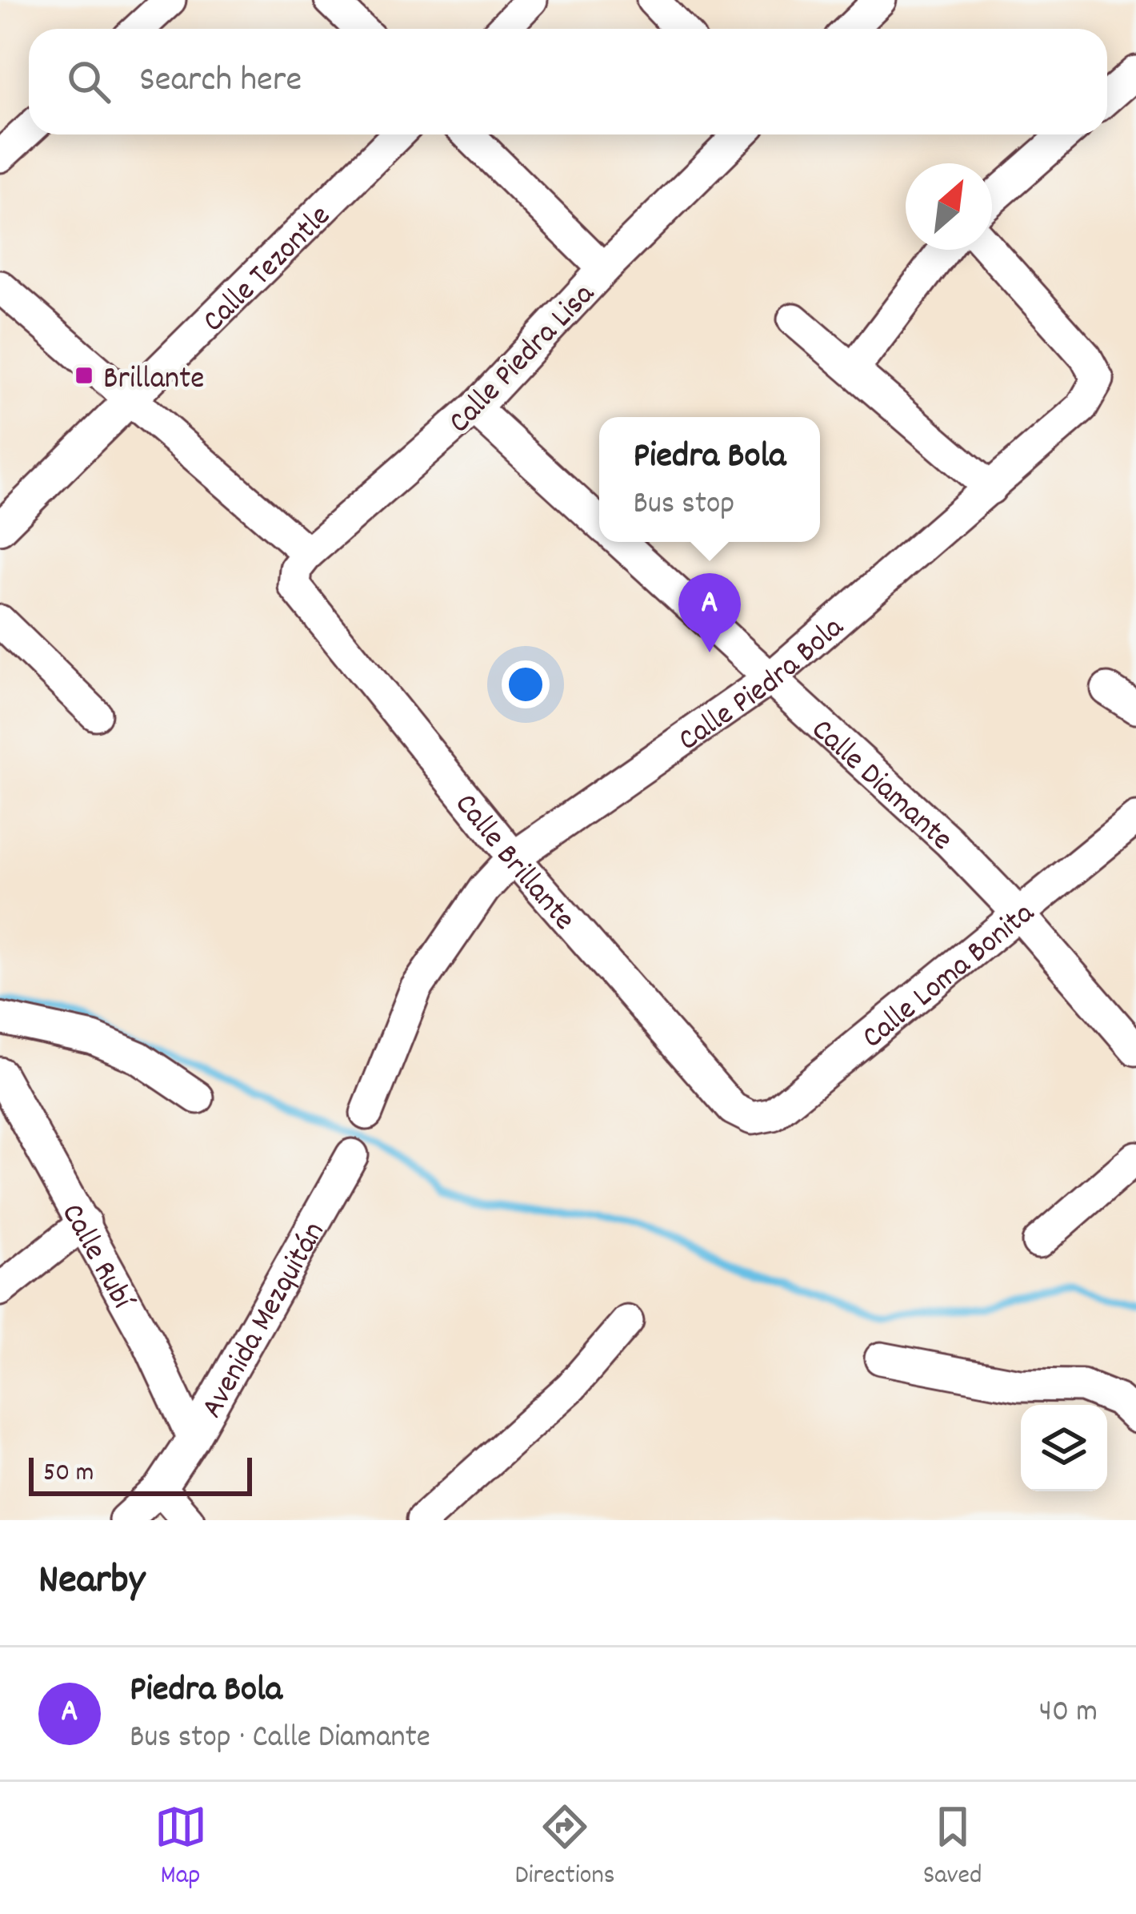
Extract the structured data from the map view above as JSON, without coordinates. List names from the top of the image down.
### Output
{
  "streets": {
    "street": [
      "Calle Tezontle",
      "Calle Piedra Lisa",
      "Calle Piedra Bola",
      "Calle Diamante",
      "Calle Brillante",
      "Calle Loma Bonita",
      "Calle Rubí",
      "Avenida Mezquitán"
    ]
  },
  "crossings": [
    ["Calle Piedra Lisa", "Calle Brillante"],
    ["Calle Piedra Bola", "Calle Diamante"],
    ["Calle Piedra Bola", "Calle Brillante"],
    ["Calle Diamante", "Calle Loma Bonita"],
    ["Calle Brillante", "Calle Loma Bonita"],
    ["Calle Rubí", "Avenida Mezquitán"]
  ],
  "places": {
    "transit": ["Brillante"]
  },
  "scale_bar": "50 m",
  "north": "top right",
  "page": {
    "search": "Search here",
    "popup": ["Piedra Bola", "Bus stop"],
    "pins": "A",
    "scale": "50 m",
    "heading": "Nearby",
    "list": [
      {
        "mark": "A",
        "name": "Piedra Bola",
        "note": "Bus stop · Calle Diamante",
        "value": "40 m"
      }
    ],
    "nav": ["Map", "Directions", "Saved"]
  }
}
